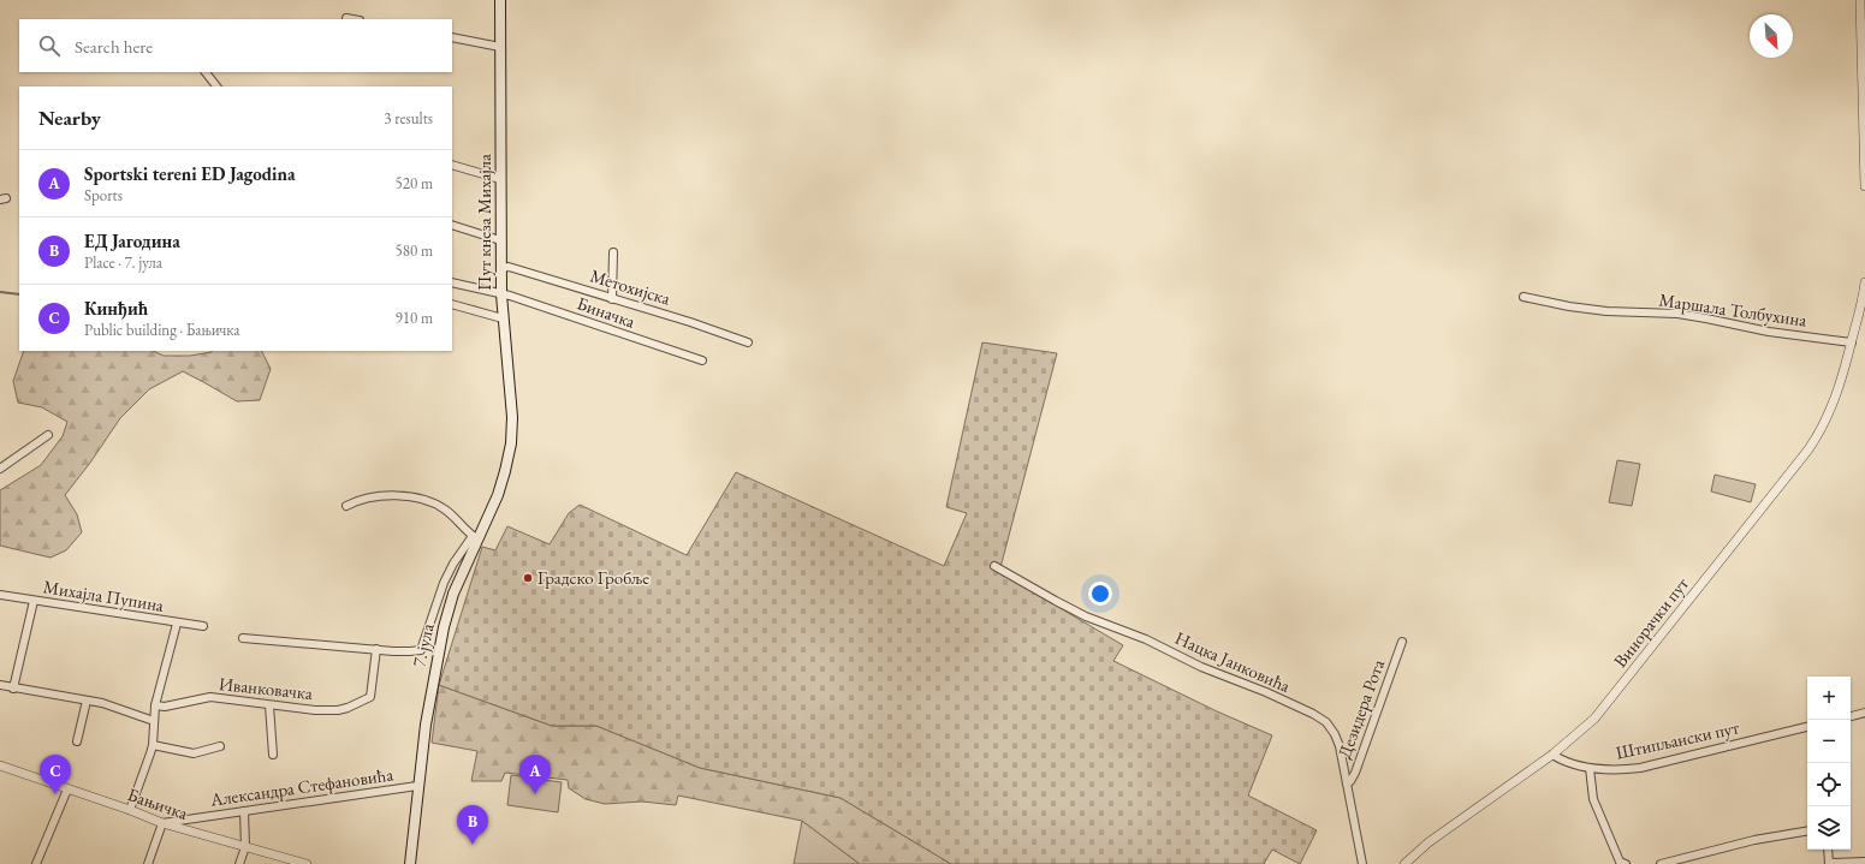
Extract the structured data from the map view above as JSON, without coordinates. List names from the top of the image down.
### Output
{
  "streets": {
    "main road": ["Пут кнеза Михајла", "7. јула"],
    "street": [
      "Метохијска",
      "Маршала Толбухина",
      "Биначка",
      "Михајла Пупина",
      "Винорачки пут",
      "Нацка Јанковића",
      "Иванковачка",
      "Дезидера Рота",
      "Штипљански пут",
      "Александра Стефановића",
      "Бањичка"
    ]
  },
  "crossings": [
    ["Пут кнеза Михајла", "Метохијска"],
    ["Пут кнеза Михајла", "Биначка"],
    ["Пут кнеза Михајла", "7. јула"],
    ["Маршала Толбухина", "Винорачки пут"],
    ["Винорачки пут", "Штипљански пут"],
    ["7. јула", "Александра Стефановића"],
    ["Нацка Јанковића", "Дезидера Рота"],
    ["Александра Стефановића", "Бањичка"]
  ],
  "places": ["Градско Гробље"],
  "north": "bottom right",
  "page": {
    "search": "Search here",
    "heading": ["Nearby", "3 results"],
    "list": [
      {
        "mark": "A",
        "name": "Sportski tereni ED Jagodina",
        "note": "Sports",
        "value": "520 m"
      },
      {
        "mark": "B",
        "name": "ЕД Јагодина",
        "note": "Place · 7. јула",
        "value": "580 m"
      },
      {
        "mark": "C",
        "name": "Кинђић",
        "note": "Public building · Бањичка",
        "value": "910 m"
      }
    ],
    "map_buttons": ["+", "−"],
    "pins": ["A", "C", "B"]
  }
}
